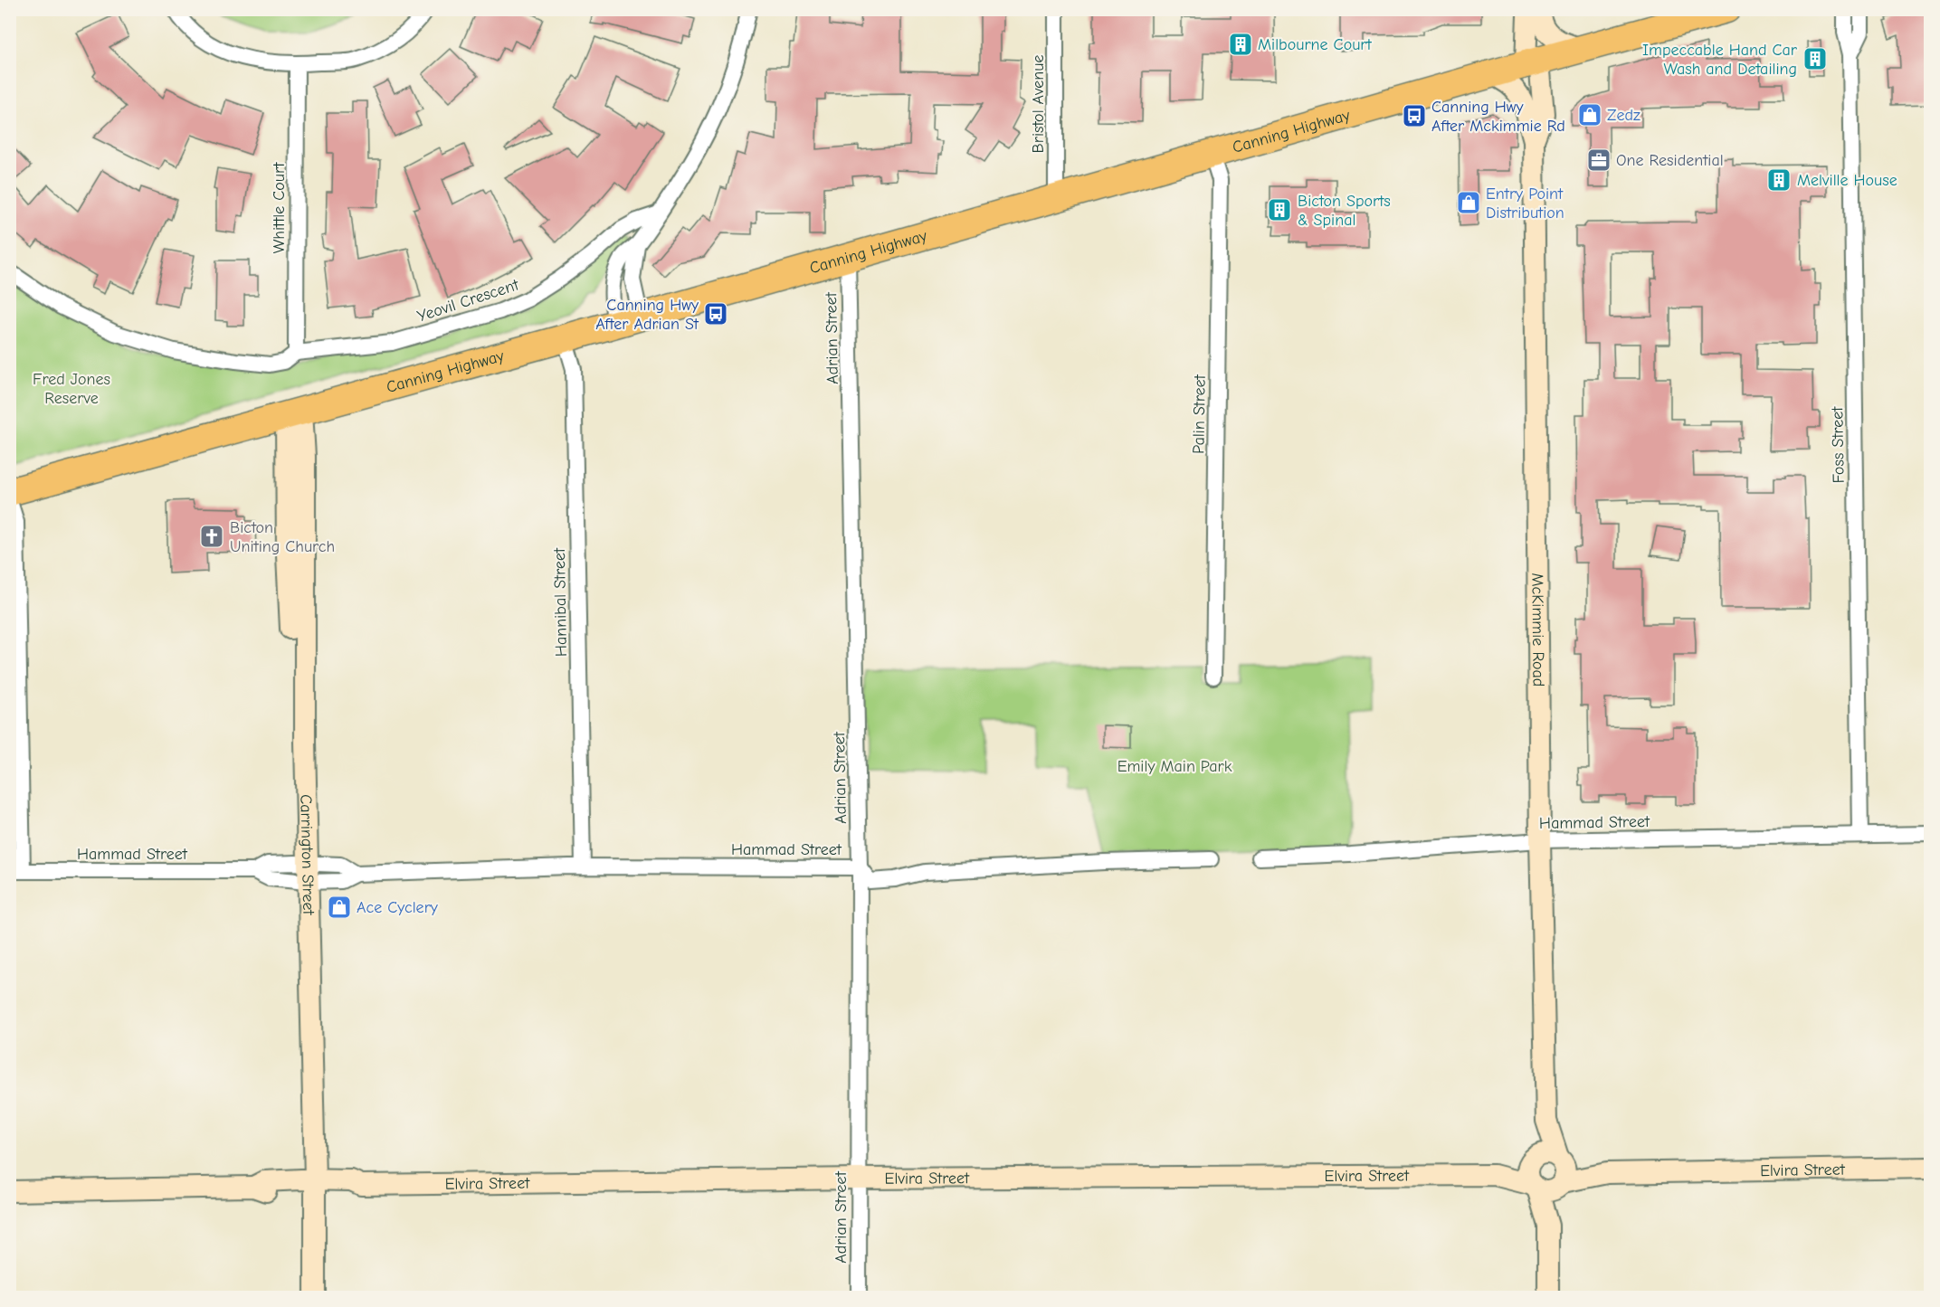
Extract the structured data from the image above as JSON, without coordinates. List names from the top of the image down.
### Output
{
  "streets": {
    "highway": ["Canning Highway"],
    "main road": ["McKimmie Road", "Carrington Street", "Elvira Street"],
    "street": [
      "Bristol Avenue",
      "Whittle Court",
      "Yeovil Crescent",
      "Adrian Street",
      "Palin Street",
      "Foss Street",
      "Hannibal Street",
      "Hammad Street"
    ]
  },
  "crossings": [
    ["Bristol Avenue", "Canning Highway"],
    ["Canning Highway", "Adrian Street"],
    ["Canning Highway", "Palin Street"],
    ["Canning Highway", "Hannibal Street"],
    ["Canning Highway", "McKimmie Road"],
    ["Canning Highway", "Carrington Street"],
    ["Whittle Court", "Yeovil Crescent"],
    ["Adrian Street", "Hammad Street"],
    ["Adrian Street", "Elvira Street"],
    ["Foss Street", "Hammad Street"],
    ["Hannibal Street", "Hammad Street"],
    ["McKimmie Road", "Hammad Street"],
    ["McKimmie Road", "Elvira Street"],
    ["Hammad Street", "Carrington Street"],
    ["Carrington Street", "Elvira Street"]
  ],
  "parks": ["Fred Jones Reserve", "Emily Main Park"],
  "places": {
    "building": [
      "Milbourne Court",
      "Impeccable Hand Car Wash and Detailing",
      "Melville House",
      "Bicton Sports & Spinal"
    ],
    "shop": ["Zedz", "Entry Point Distribution", "Ace Cyclery"],
    "bus stop": ["Canning Hwy After Mckimmie Rd", "Canning Hwy After Adrian St"],
    "office": ["One Residential"],
    "church": ["Bicton Uniting Church"]
  }
}
